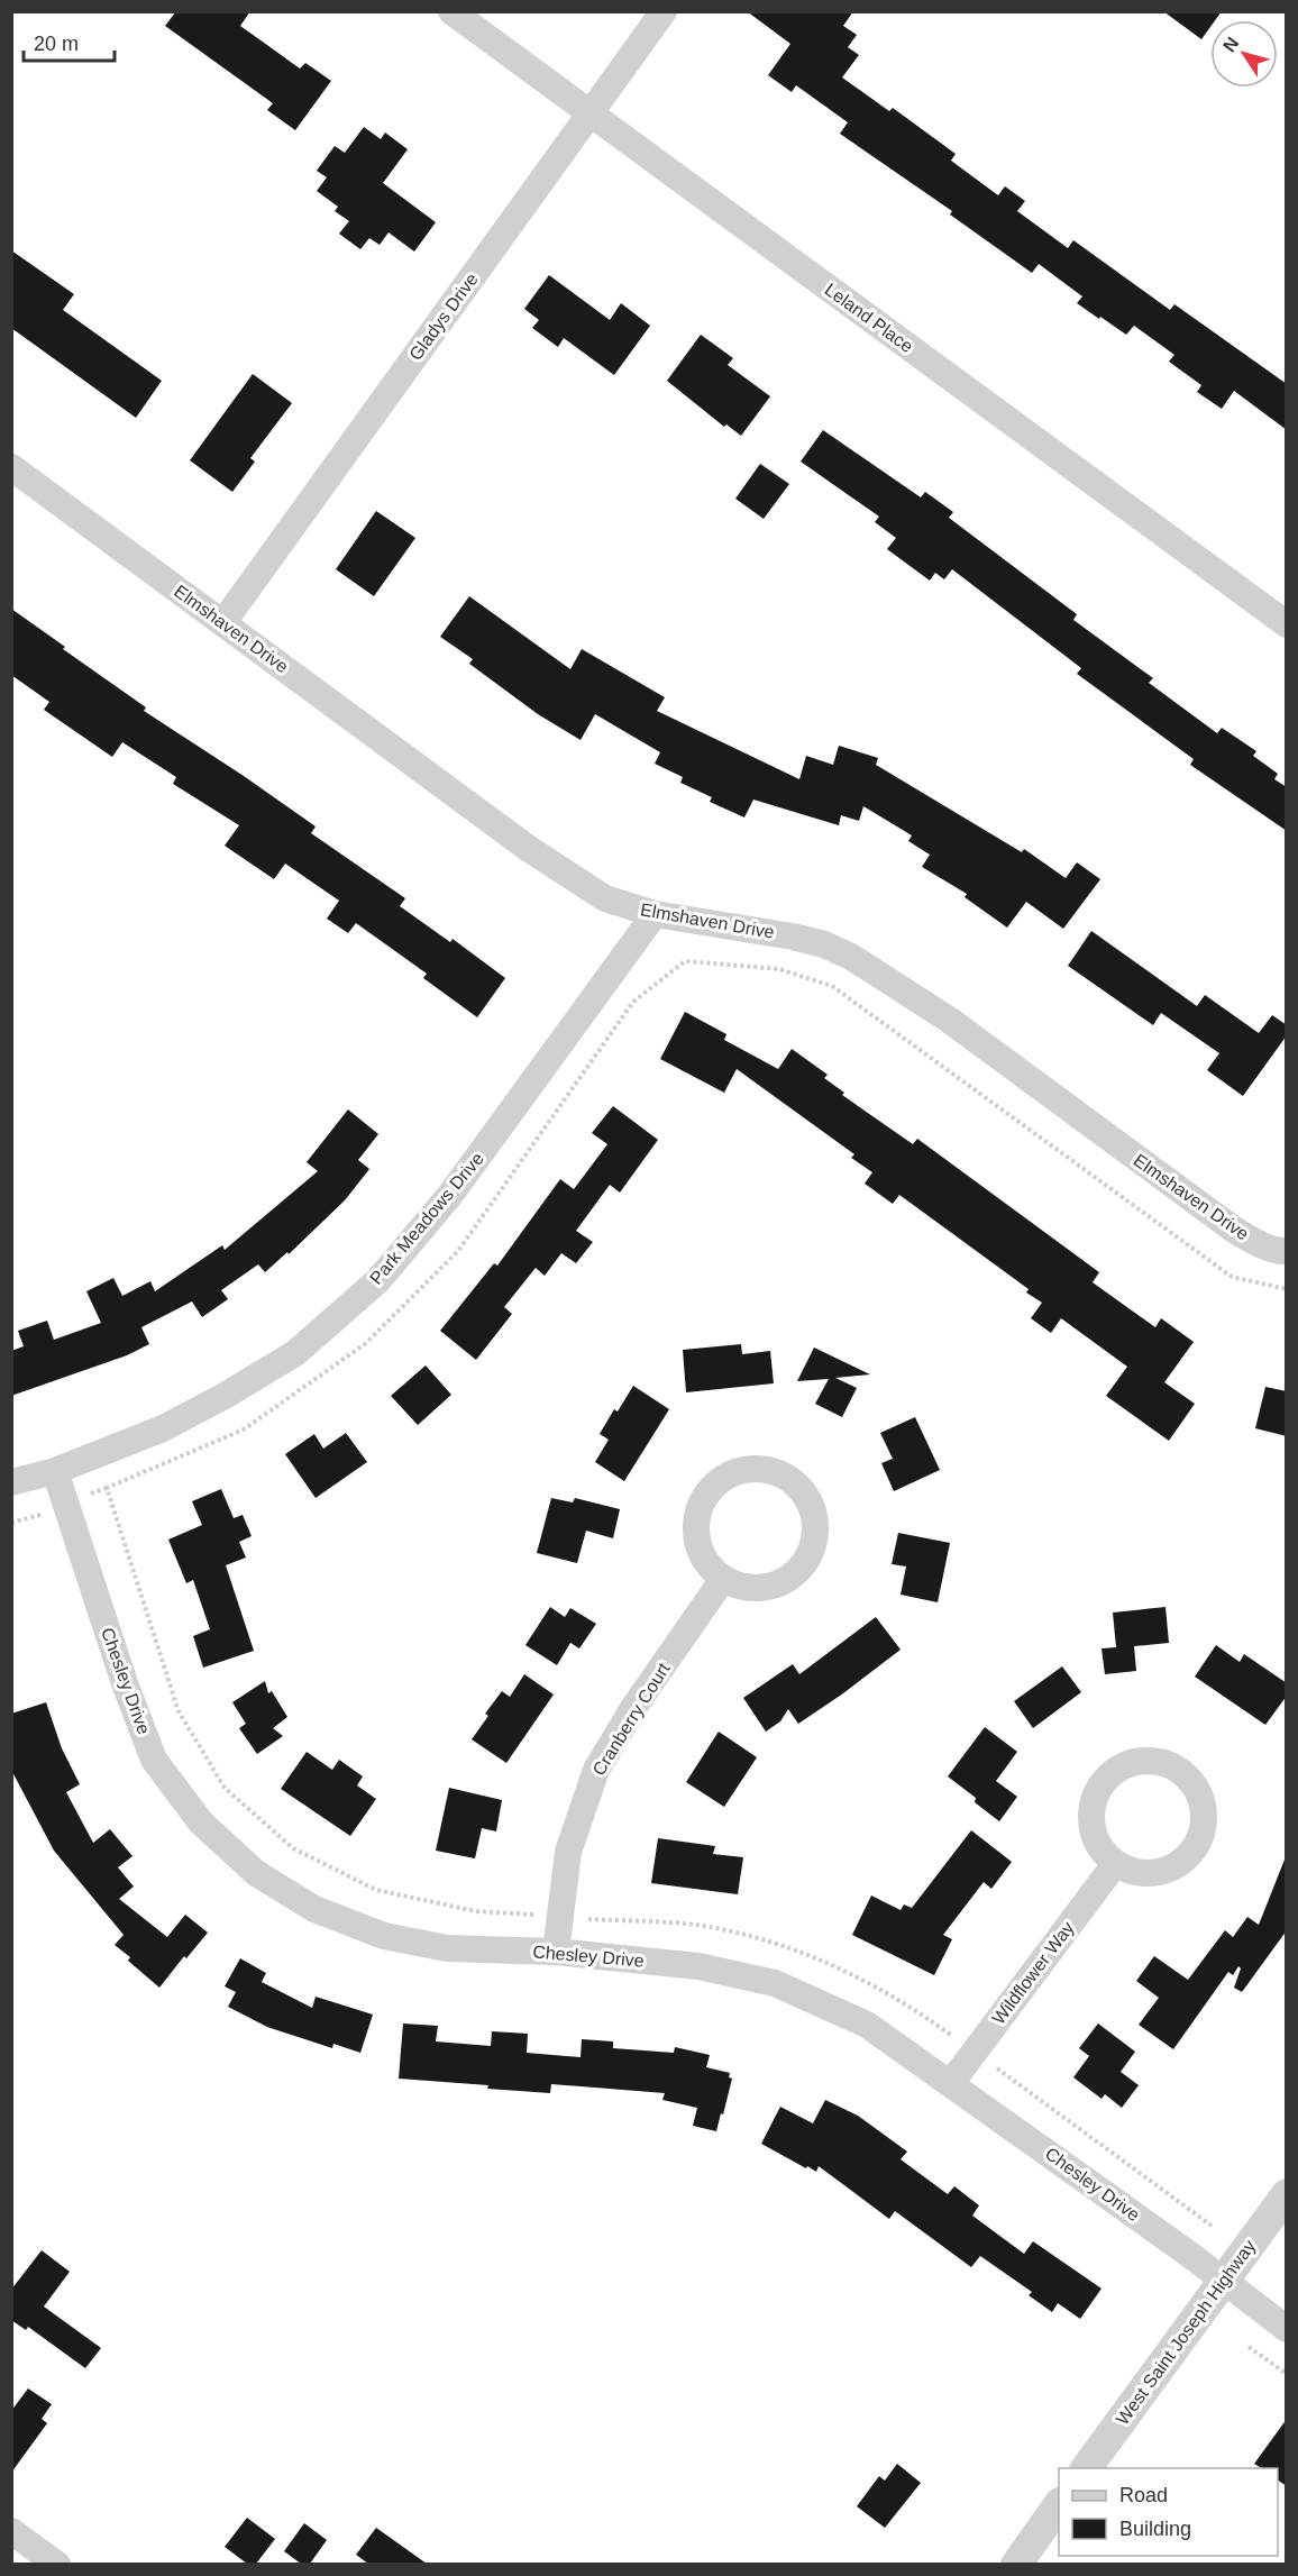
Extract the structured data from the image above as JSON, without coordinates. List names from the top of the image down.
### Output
{
  "streets": {
    "street": [
      "Gladys Drive",
      "Leland Place",
      "Elmshaven Drive",
      "Park Meadows Drive",
      "Chesley Drive",
      "Cranberry Court",
      "Wildflower Way",
      "West Saint Joseph Highway"
    ]
  },
  "crossings": [
    ["Gladys Drive", "Leland Place"],
    ["Gladys Drive", "Elmshaven Drive"],
    ["Elmshaven Drive", "Park Meadows Drive"],
    ["Park Meadows Drive", "Chesley Drive"],
    ["Chesley Drive", "Cranberry Court"],
    ["Chesley Drive", "Wildflower Way"],
    ["Chesley Drive", "West Saint Joseph Highway"]
  ],
  "legend": ["Road", "Building"],
  "scale_bar": "20 m",
  "north": "top left"
}
